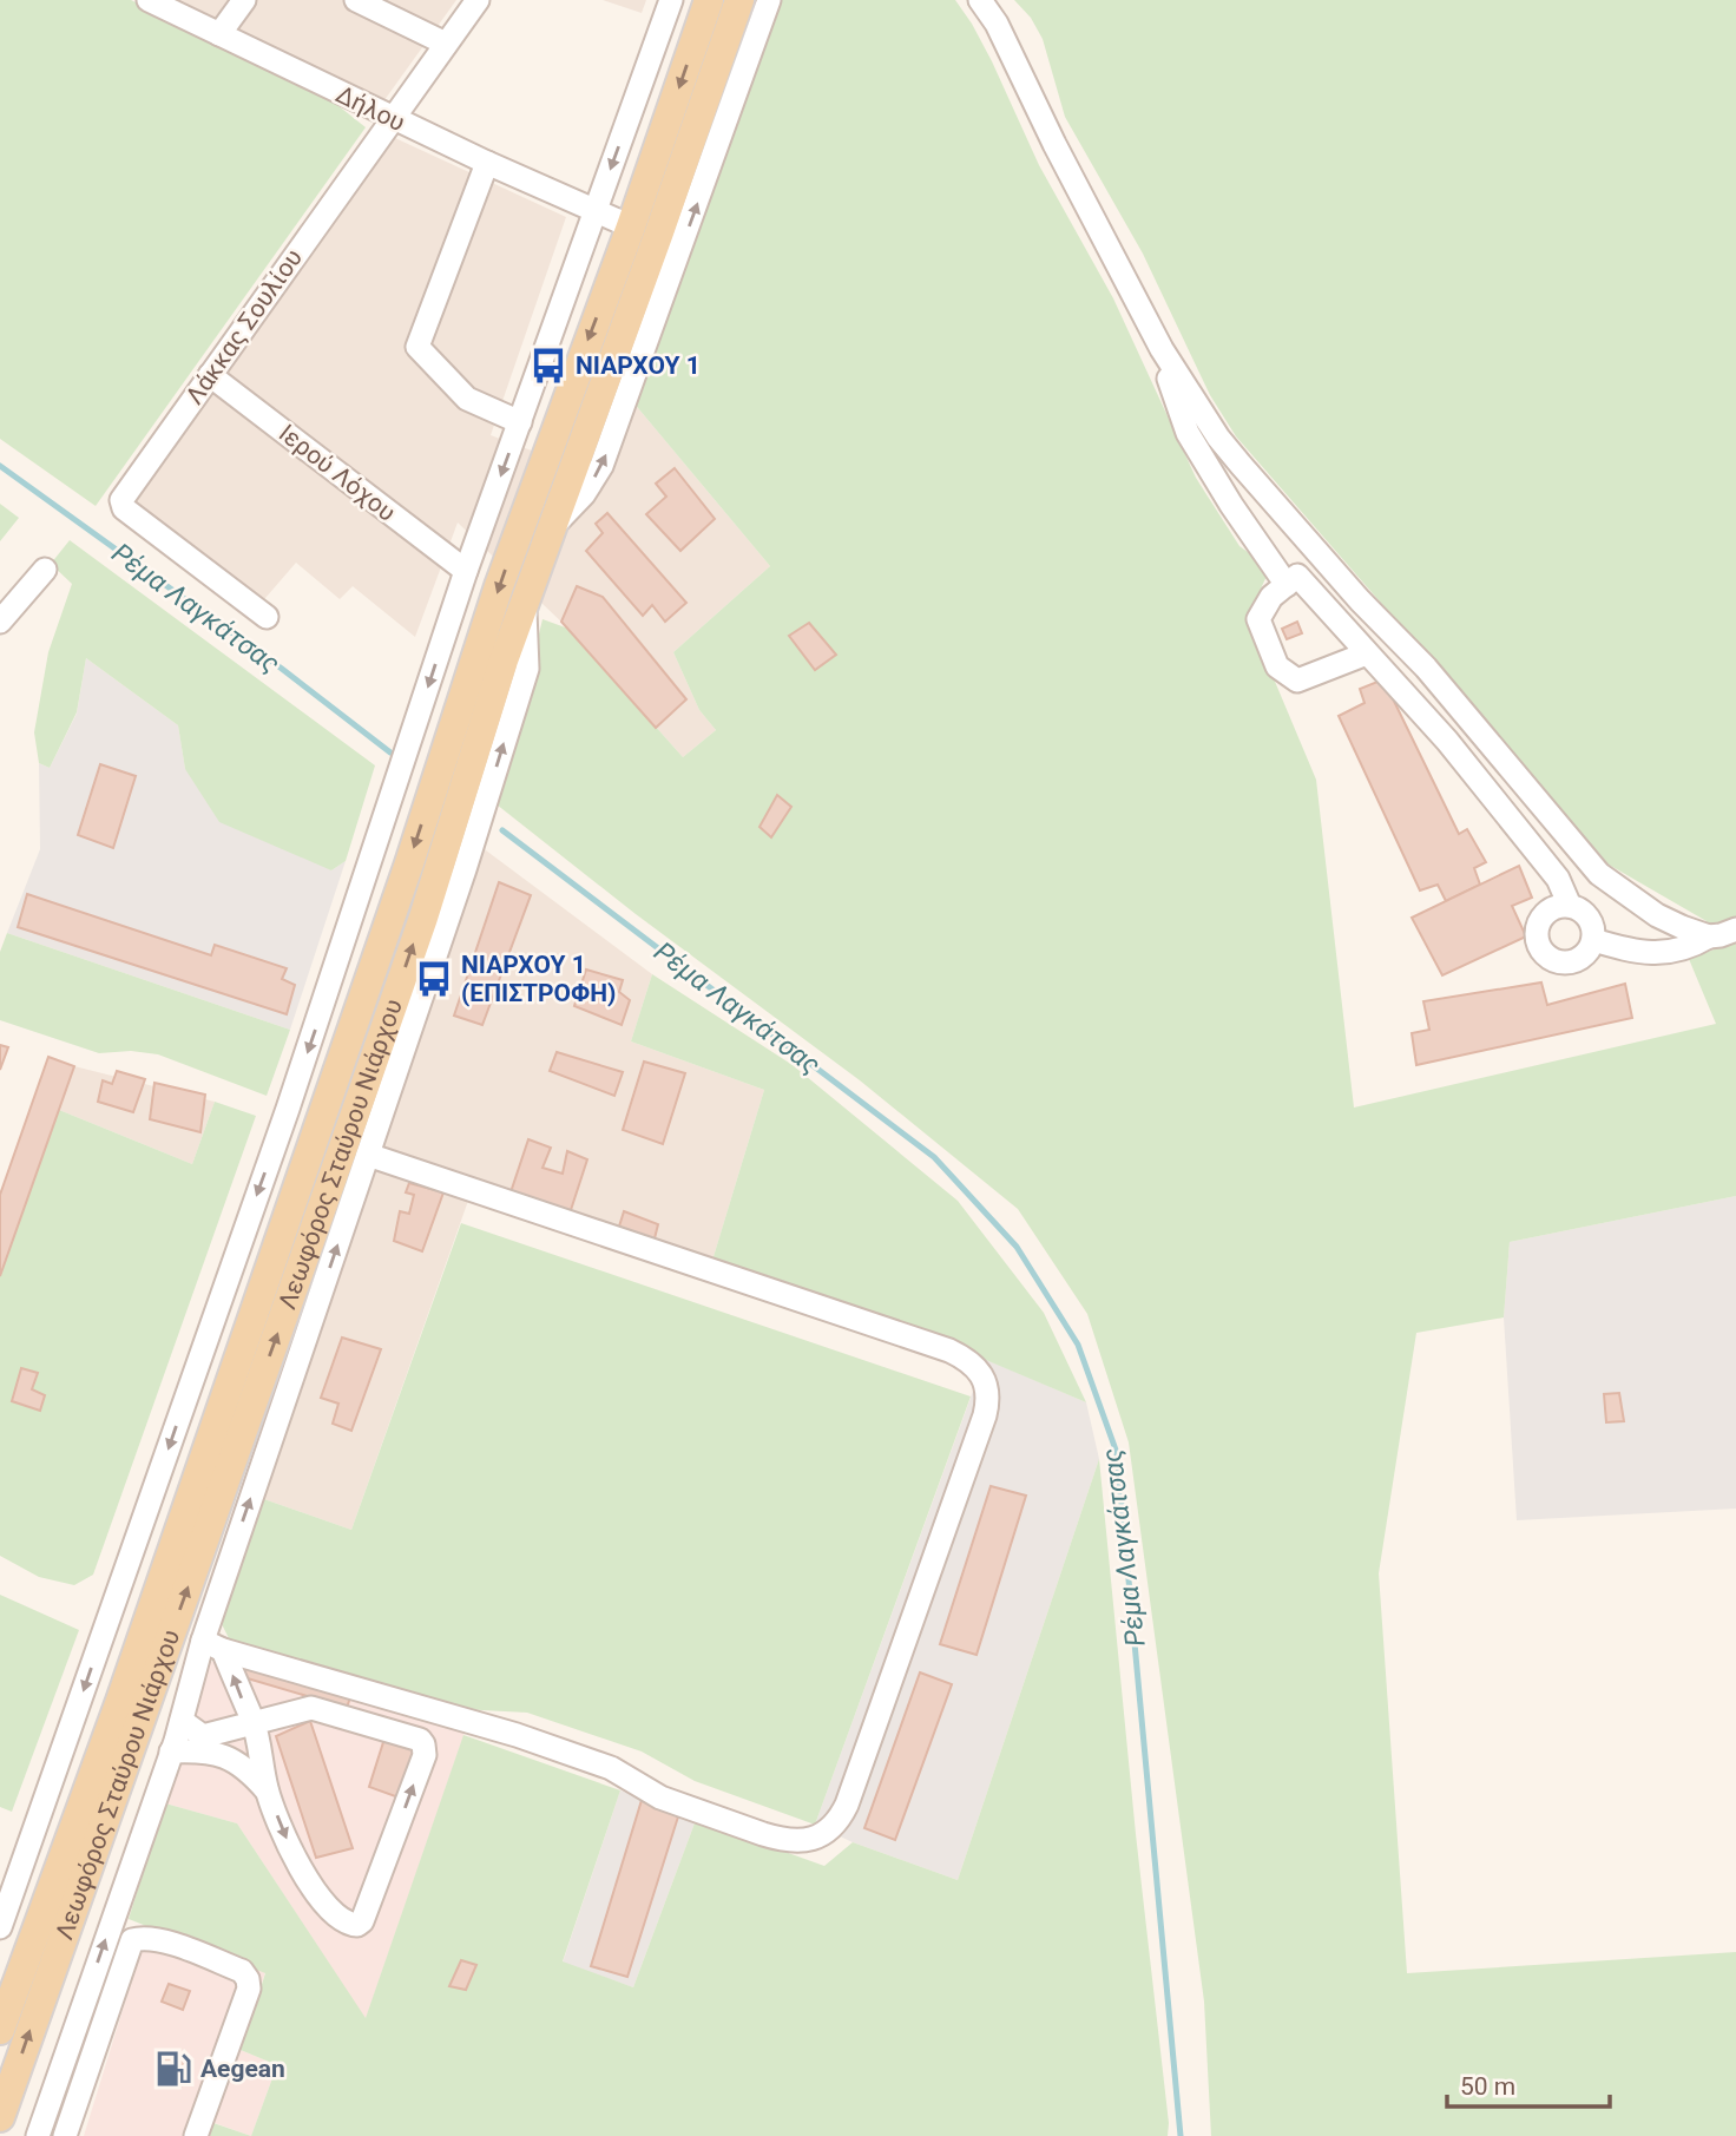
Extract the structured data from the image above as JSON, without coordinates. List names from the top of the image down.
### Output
{
  "streets": {
    "main road": ["Λεωφόρος Σταύρου Νιάρχου"],
    "street": ["Δήλου", "Λάκκας Σουλίου", "Ιερού Λόχου"]
  },
  "crossings": [
    ["Δήλου", "Λάκκας Σουλίου"],
    ["Δήλου", "Λεωφόρος Σταύρου Νιάρχου"],
    ["Λάκκας Σουλίου", "Ιερού Λόχου"]
  ],
  "water": ["Ρέμα Λαγκάτσας"],
  "places": {
    "bus stop": ["ΝΙΑΡΧΟΥ 1", "ΝΙΑΡΧΟΥ 1 (ΕΠΙΣΤΡΟΦΗ)"],
    "fuel station": ["Aegean"]
  },
  "scale_bar": "50 m"
}
